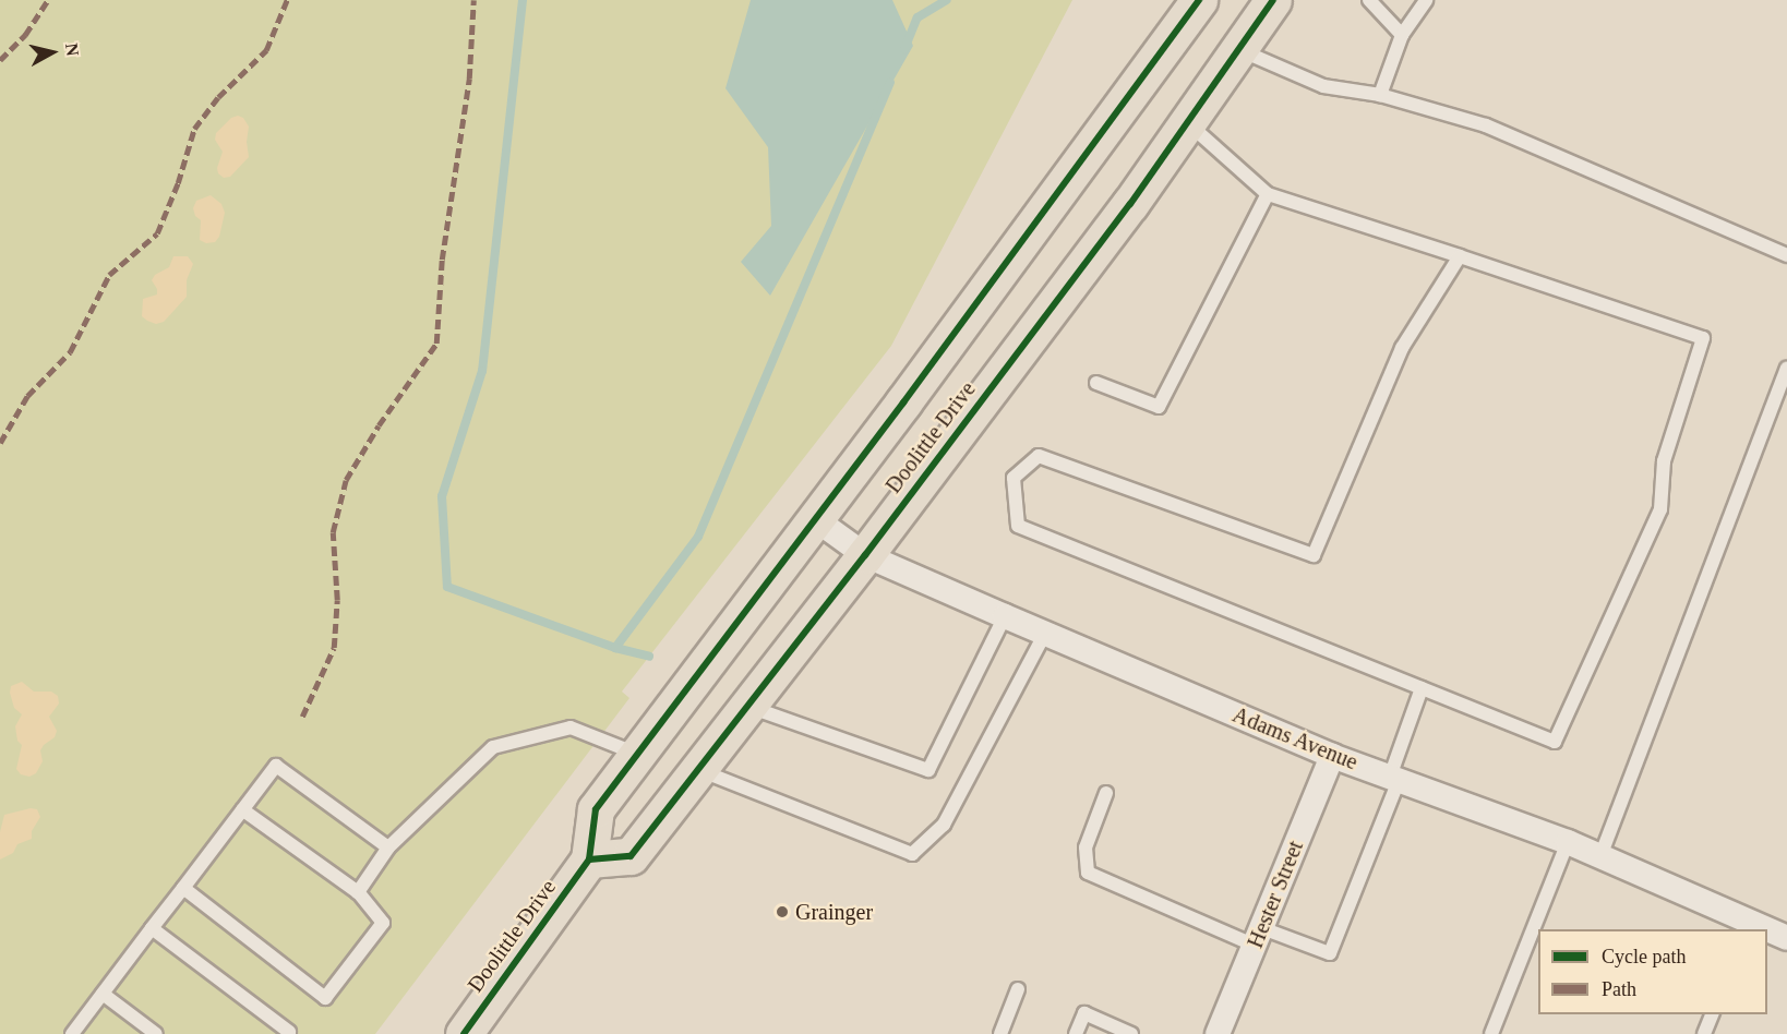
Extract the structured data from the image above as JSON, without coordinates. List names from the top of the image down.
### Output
{
  "streets": {
    "main road": ["Doolittle Drive"],
    "street": ["Adams Avenue", "Hester Street"]
  },
  "crossings": [
    ["Doolittle Drive", "Adams Avenue"],
    ["Adams Avenue", "Hester Street"]
  ],
  "places": ["Grainger"],
  "legend": ["Cycle path", "Path"],
  "north": "right"
}
